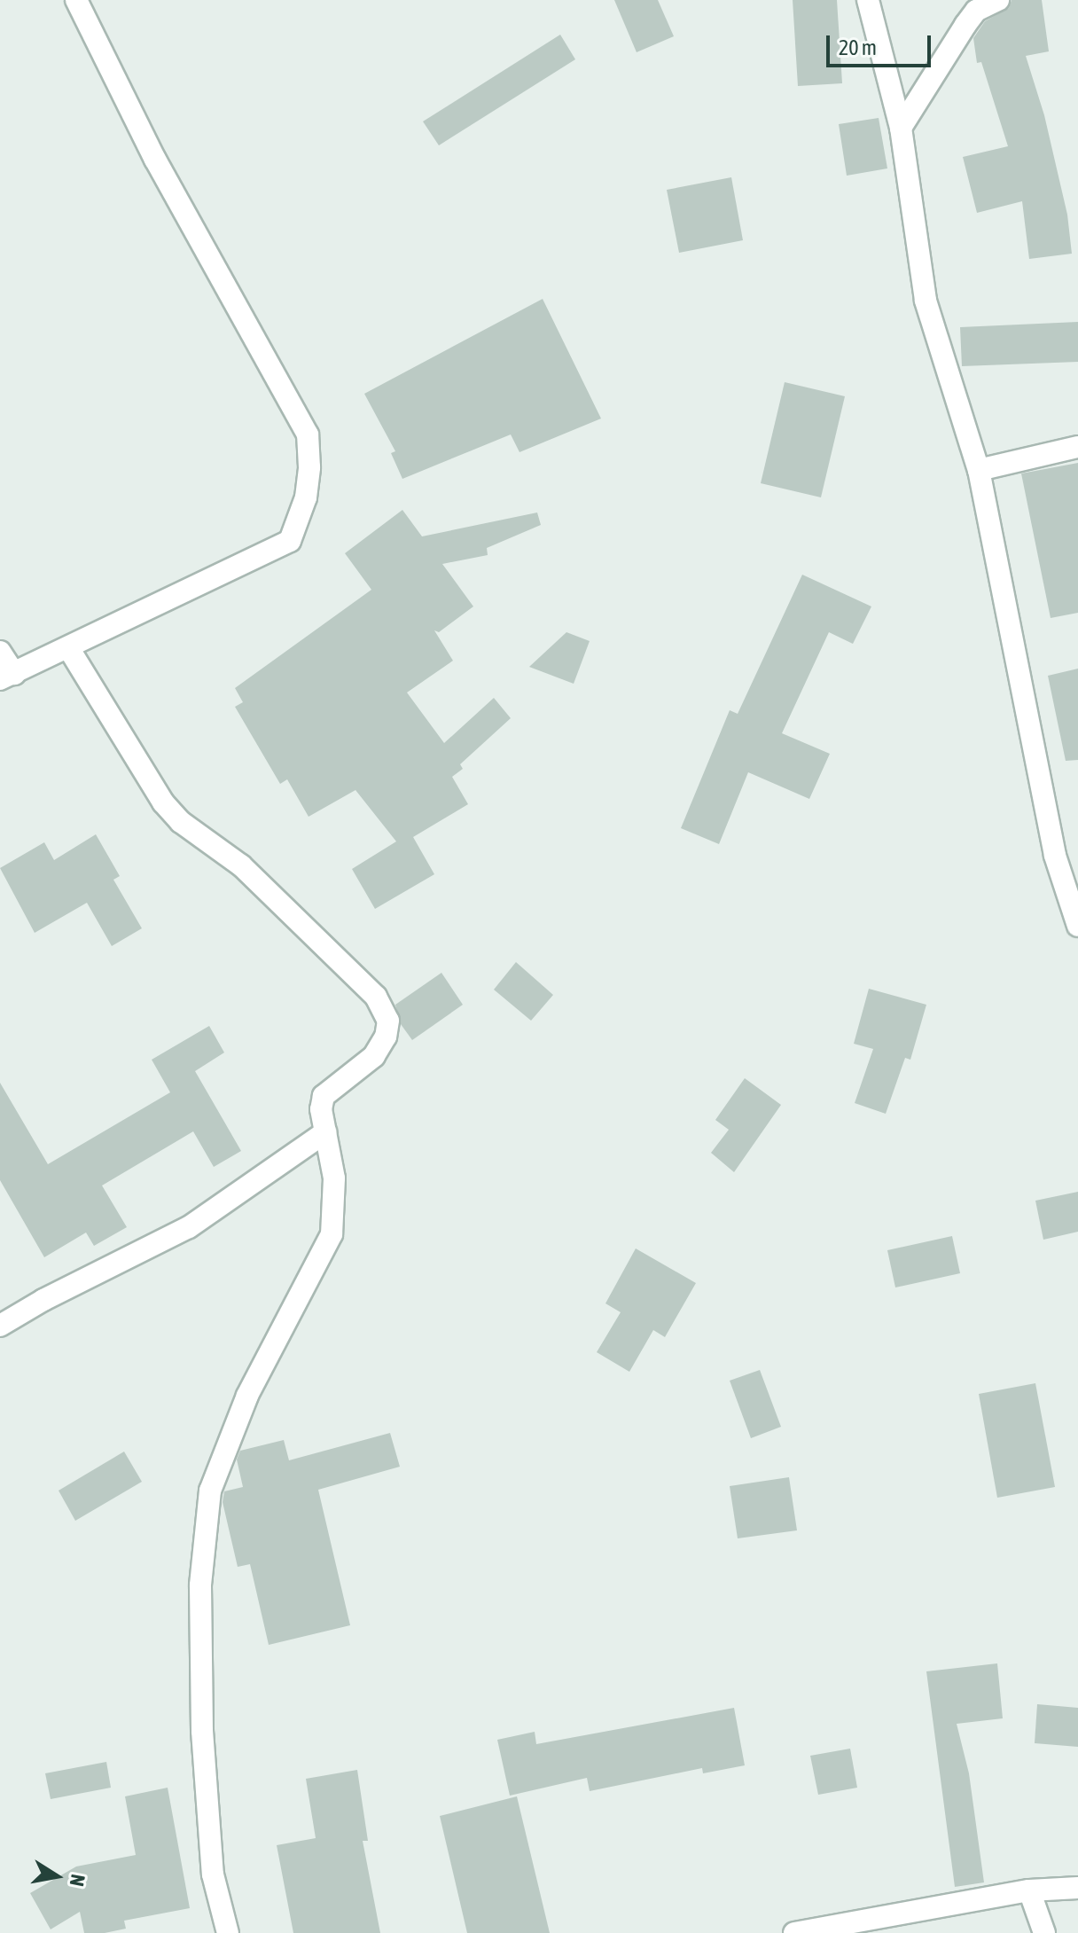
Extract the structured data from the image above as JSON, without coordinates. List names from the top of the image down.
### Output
{
  "scale_bar": "20 m",
  "north": "right"
}
